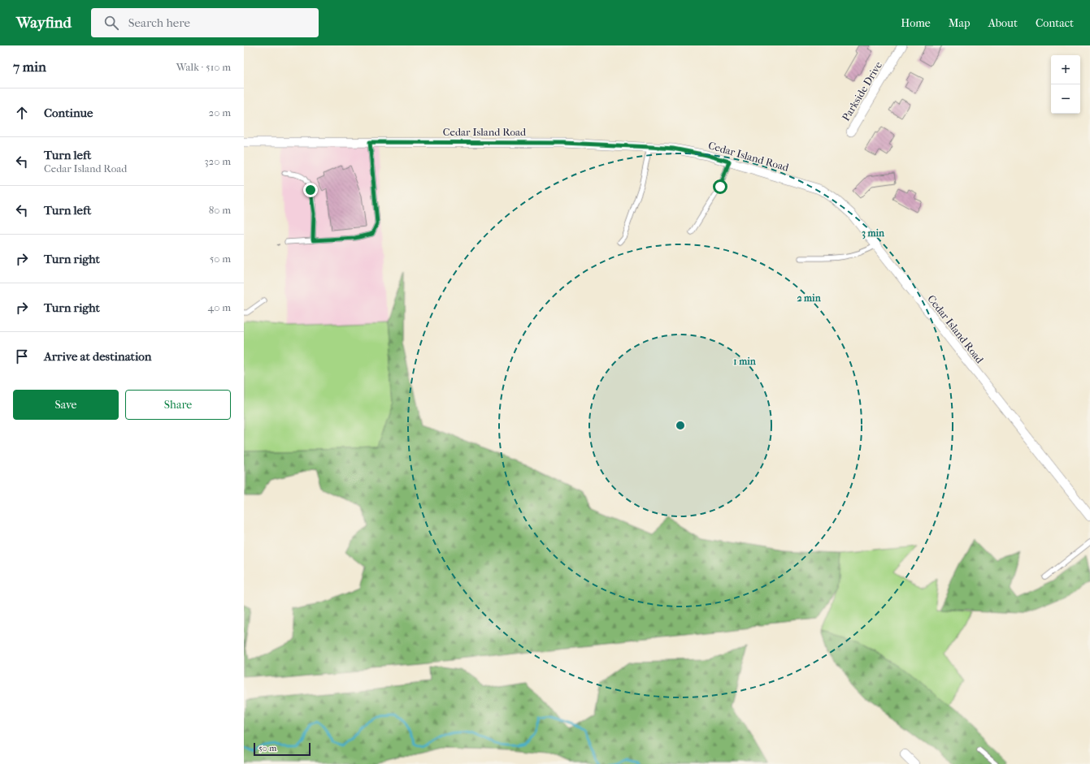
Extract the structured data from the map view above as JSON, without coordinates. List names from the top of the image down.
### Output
{
  "streets": {
    "street": ["Parkside Drive", "Cedar Island Road"]
  },
  "scale_bar": "50 m",
  "page": {
    "header": "Wayfind",
    "search": "Search here",
    "nav": [
      "Home",
      "Map",
      "About",
      "Contact"
    ],
    "heading": ["7 min", "Walk · 510 m"],
    "map_buttons": ["+", "−"],
    "list": [
      ["Continue", "20 m"],
      ["Turn left", "Cedar Island Road", "320 m"],
      ["Turn left", "80 m"],
      ["Turn right", "50 m"],
      ["Turn right", "40 m"],
      "Arrive at destination"
    ],
    "buttons": ["Save", "Share"],
    "scale": "50 m"
  },
  "rings": ["3 min", "2 min", "1 min"]
}
